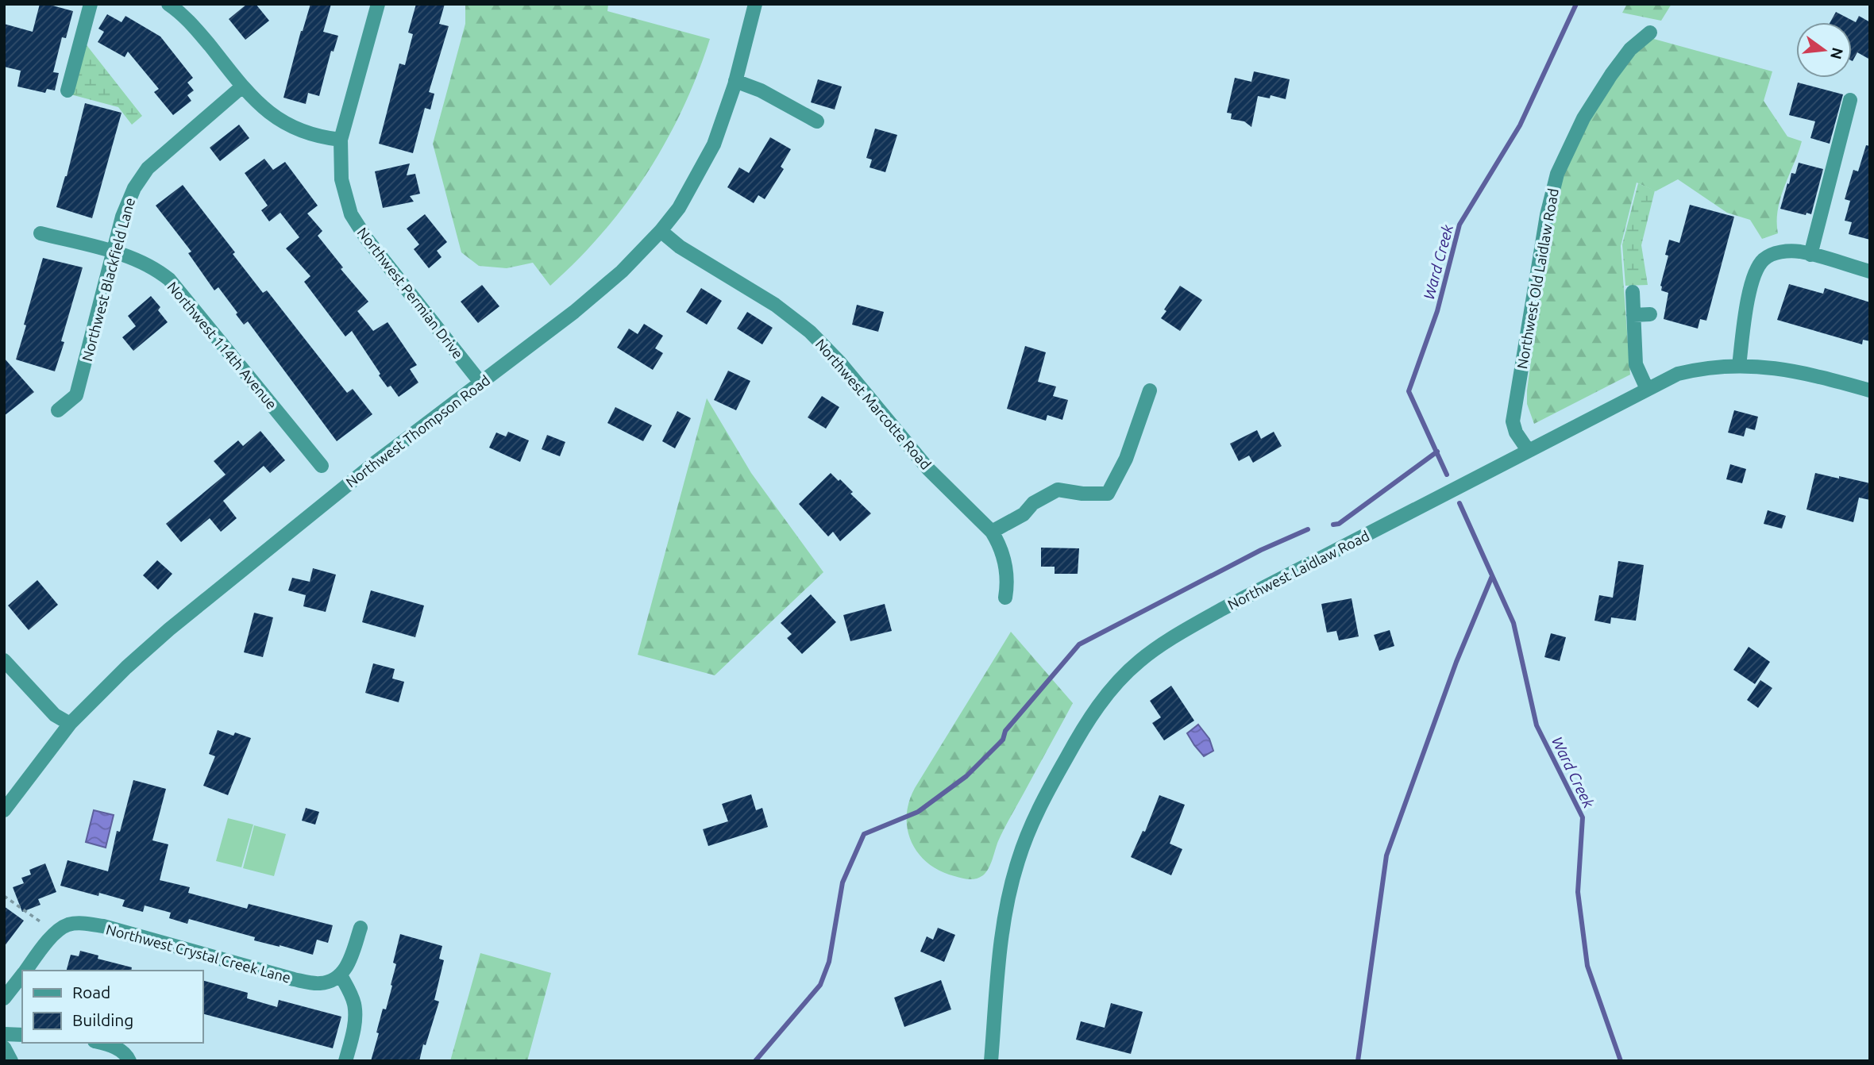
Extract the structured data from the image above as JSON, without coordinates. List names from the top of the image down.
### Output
{
  "streets": {
    "street": [
      "Northwest Old Laidlaw Road",
      "Northwest Blackfield Lane",
      "Northwest Permian Drive",
      "Northwest 114th Avenue",
      "Northwest Marcotte Road",
      "Northwest Thompson Road",
      "Northwest Laidlaw Road",
      "Northwest Crystal Creek Lane"
    ]
  },
  "crossings": [
    ["Northwest Old Laidlaw Road", "Northwest Laidlaw Road"],
    ["Northwest Blackfield Lane", "Northwest 114th Avenue"],
    ["Northwest Permian Drive", "Northwest Thompson Road"],
    ["Northwest Marcotte Road", "Northwest Thompson Road"]
  ],
  "water": ["Ward Creek"],
  "legend": ["Road", "Building"],
  "north": "right"
}
